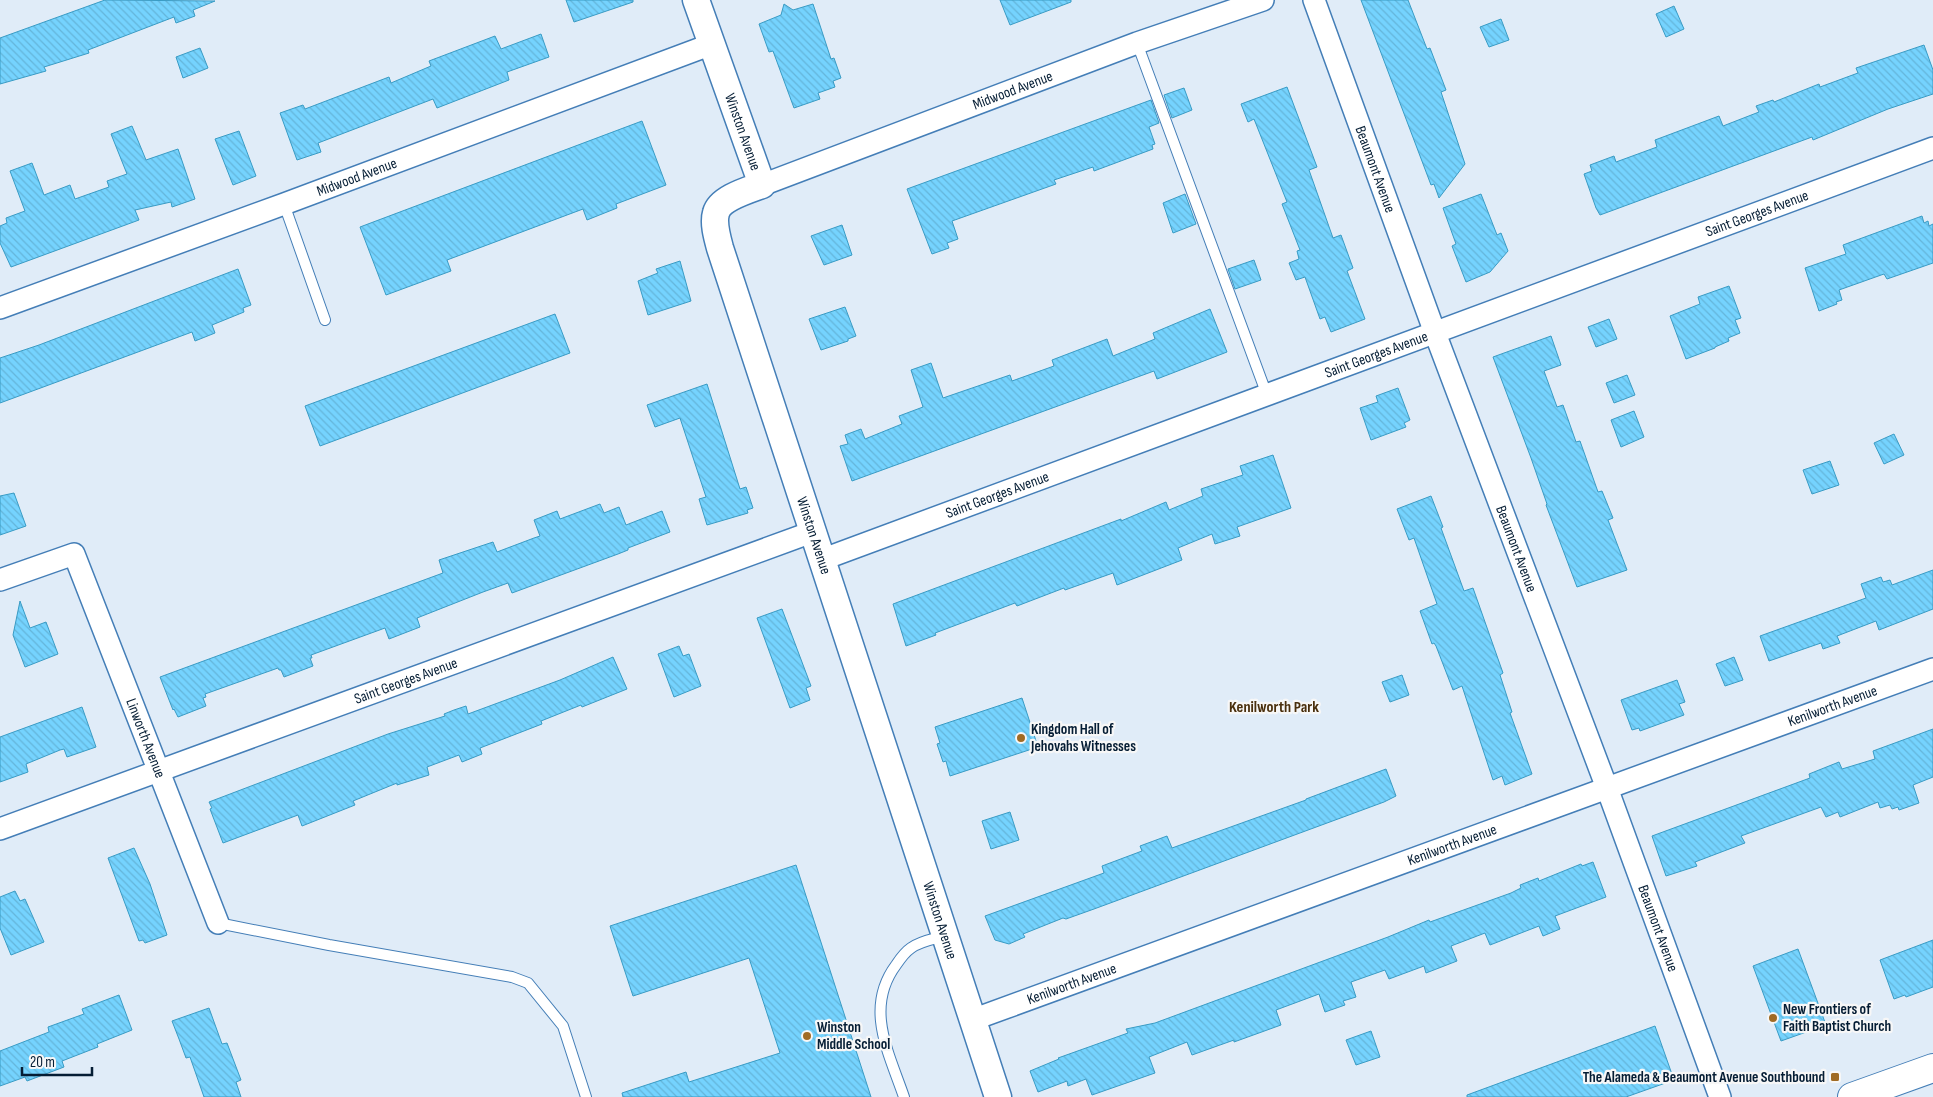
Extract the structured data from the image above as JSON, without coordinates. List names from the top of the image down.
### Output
{
  "streets": {
    "street": [
      "Midwood Avenue",
      "Winston Avenue",
      "Beaumont Avenue",
      "Saint Georges Avenue",
      "Kenilworth Avenue",
      "Linworth Avenue"
    ]
  },
  "crossings": [
    ["Midwood Avenue", "Winston Avenue"],
    ["Winston Avenue", "Saint Georges Avenue"],
    ["Winston Avenue", "Kenilworth Avenue"],
    ["Beaumont Avenue", "Saint Georges Avenue"],
    ["Beaumont Avenue", "Kenilworth Avenue"],
    ["Saint Georges Avenue", "Linworth Avenue"]
  ],
  "districts": ["Kenilworth Park"],
  "places": {
    "other": ["Kingdom Hall of Jehovahs Witnesses", "New Frontiers of Faith Baptist Church", "Winston Middle School"],
    "transit": ["The Alameda & Beaumont Avenue Southbound"]
  },
  "scale_bar": "20 m"
}
